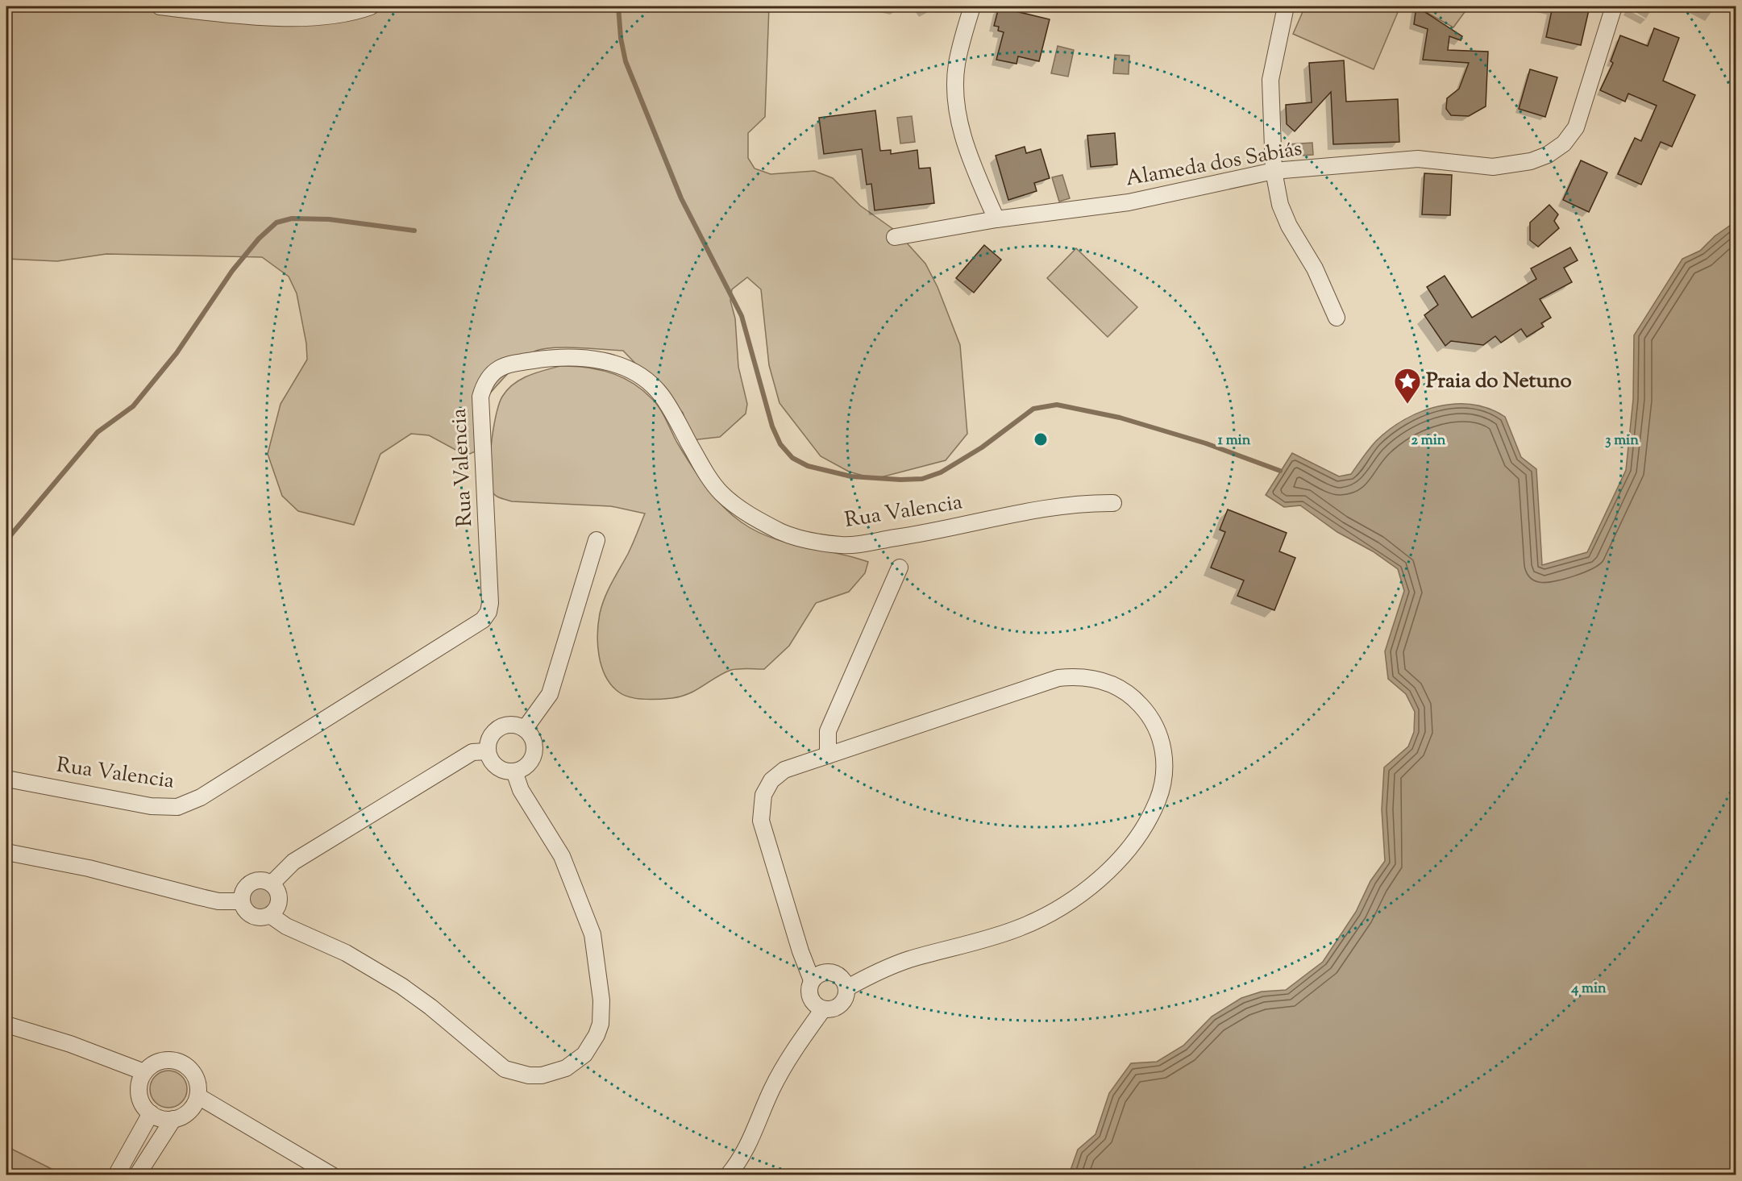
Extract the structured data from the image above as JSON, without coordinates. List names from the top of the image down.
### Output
{
  "streets": {
    "street": ["Alameda dos Sabiás", "Rua Valencia"]
  },
  "places": {
    "place": ["Praia do Netuno"]
  },
  "rings": [
    "1 min",
    "2 min",
    "3 min",
    "4 min"
  ]
}
